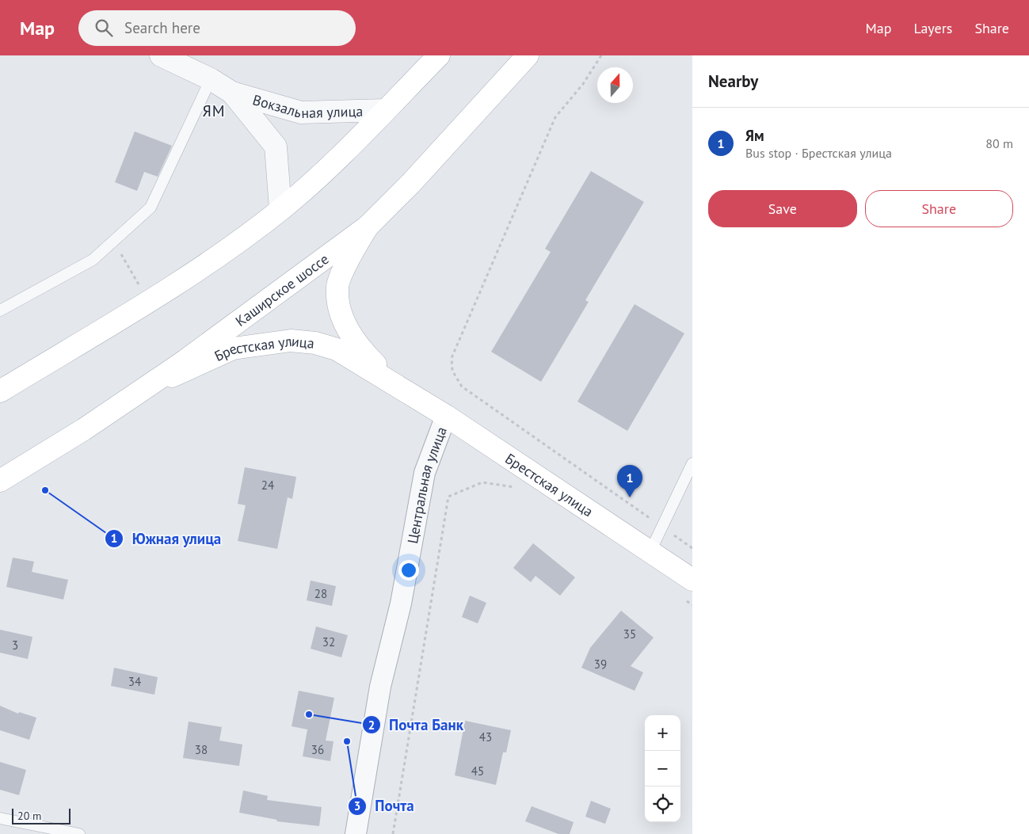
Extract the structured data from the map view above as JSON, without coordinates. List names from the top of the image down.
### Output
{
  "streets": {
    "main road": ["Каширское шоссе", "Брестская улица"],
    "street": ["Вокзальная улица", "Центральная улица"]
  },
  "crossings": [
    ["Каширское шоссе", "Брестская улица"],
    ["Брестская улица", "Центральная улица"]
  ],
  "districts": ["ЯМ"],
  "places": ["Южная улица", "Почта Банк", "Почта"],
  "house_numbers": [
    "24",
    "28",
    "35",
    "32",
    "3",
    "39",
    "34",
    "43",
    "38",
    "36",
    "45"
  ],
  "scale_bar": "20 m",
  "north": "top",
  "page": {
    "header": "Map",
    "search": "Search here",
    "nav": ["Map", "Layers", "Share"],
    "heading": "Nearby",
    "list": [
      {
        "mark": "1",
        "name": "Ям",
        "note": "Bus stop · Брестская улица",
        "value": "80 m"
      }
    ],
    "buttons": ["Save", "Share"],
    "pins": "1",
    "map_buttons": ["+", "−"],
    "scale": "20 m"
  }
}
